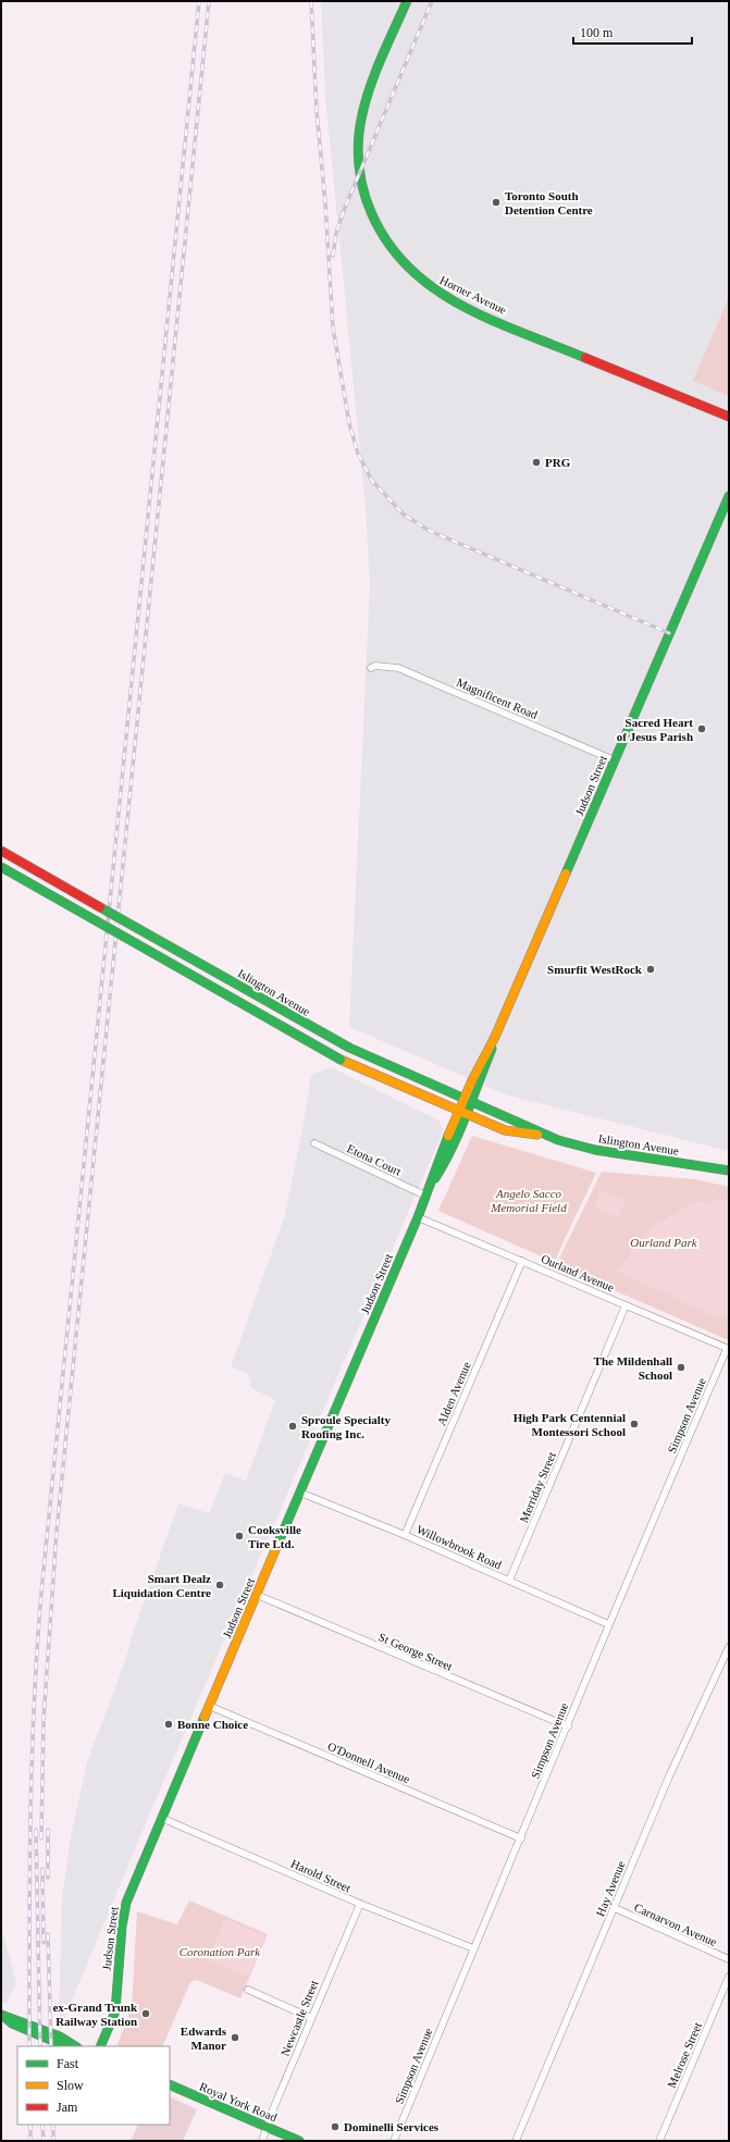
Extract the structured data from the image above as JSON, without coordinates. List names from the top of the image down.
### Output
{
  "streets": {
    "main road": [
      "Horner Avenue",
      "Judson Street",
      "Islington Avenue",
      "Royal York Road"
    ],
    "street": [
      "Magnificent Road",
      "Etona Court",
      "Ourland Avenue",
      "Alden Avenue",
      "Simpson Avenue",
      "Merriday Street",
      "Willowbrook Road",
      "St George Street",
      "O'Donnell Avenue",
      "Harold Street",
      "Hay Avenue",
      "Carnarvon Avenue",
      "Newcastle Street",
      "Melrose Street"
    ]
  },
  "crossings": [
    ["Magnificent Road", "Judson Street"],
    ["Judson Street", "Islington Avenue"],
    ["Judson Street", "Etona Court"],
    ["Judson Street", "Ourland Avenue"],
    ["Judson Street", "Willowbrook Road"],
    ["Judson Street", "St George Street"],
    ["Judson Street", "O'Donnell Avenue"],
    ["Judson Street", "Harold Street"],
    ["Ourland Avenue", "Alden Avenue"],
    ["Ourland Avenue", "Simpson Avenue"],
    ["Ourland Avenue", "Merriday Street"],
    ["Alden Avenue", "Willowbrook Road"],
    ["Simpson Avenue", "Willowbrook Road"],
    ["Simpson Avenue", "St George Street"],
    ["Simpson Avenue", "O'Donnell Avenue"],
    ["Simpson Avenue", "Harold Street"],
    ["Merriday Street", "Willowbrook Road"],
    ["Harold Street", "Newcastle Street"],
    ["Hay Avenue", "Carnarvon Avenue"],
    ["Newcastle Street", "Royal York Road"]
  ],
  "parks": ["Angelo Sacco Memorial Field", "Ourland Park", "Coronation Park"],
  "places": [
    "Toronto South Detention Centre",
    "PRG",
    "Sacred Heart of Jesus Parish",
    "Smurfit WestRock",
    "The Mildenhall School",
    "High Park Centennial Montessori School",
    "Sproule Specialty Roofing Inc.",
    "Cooksville Tire Ltd.",
    "Smart Dealz Liquidation Centre",
    "Bonne Choice",
    "ex-Grand Trunk Railway Station",
    "Edwards Manor",
    "Dominelli Services"
  ],
  "legend": ["Fast", "Slow", "Jam"],
  "scale_bar": "100 m"
}
